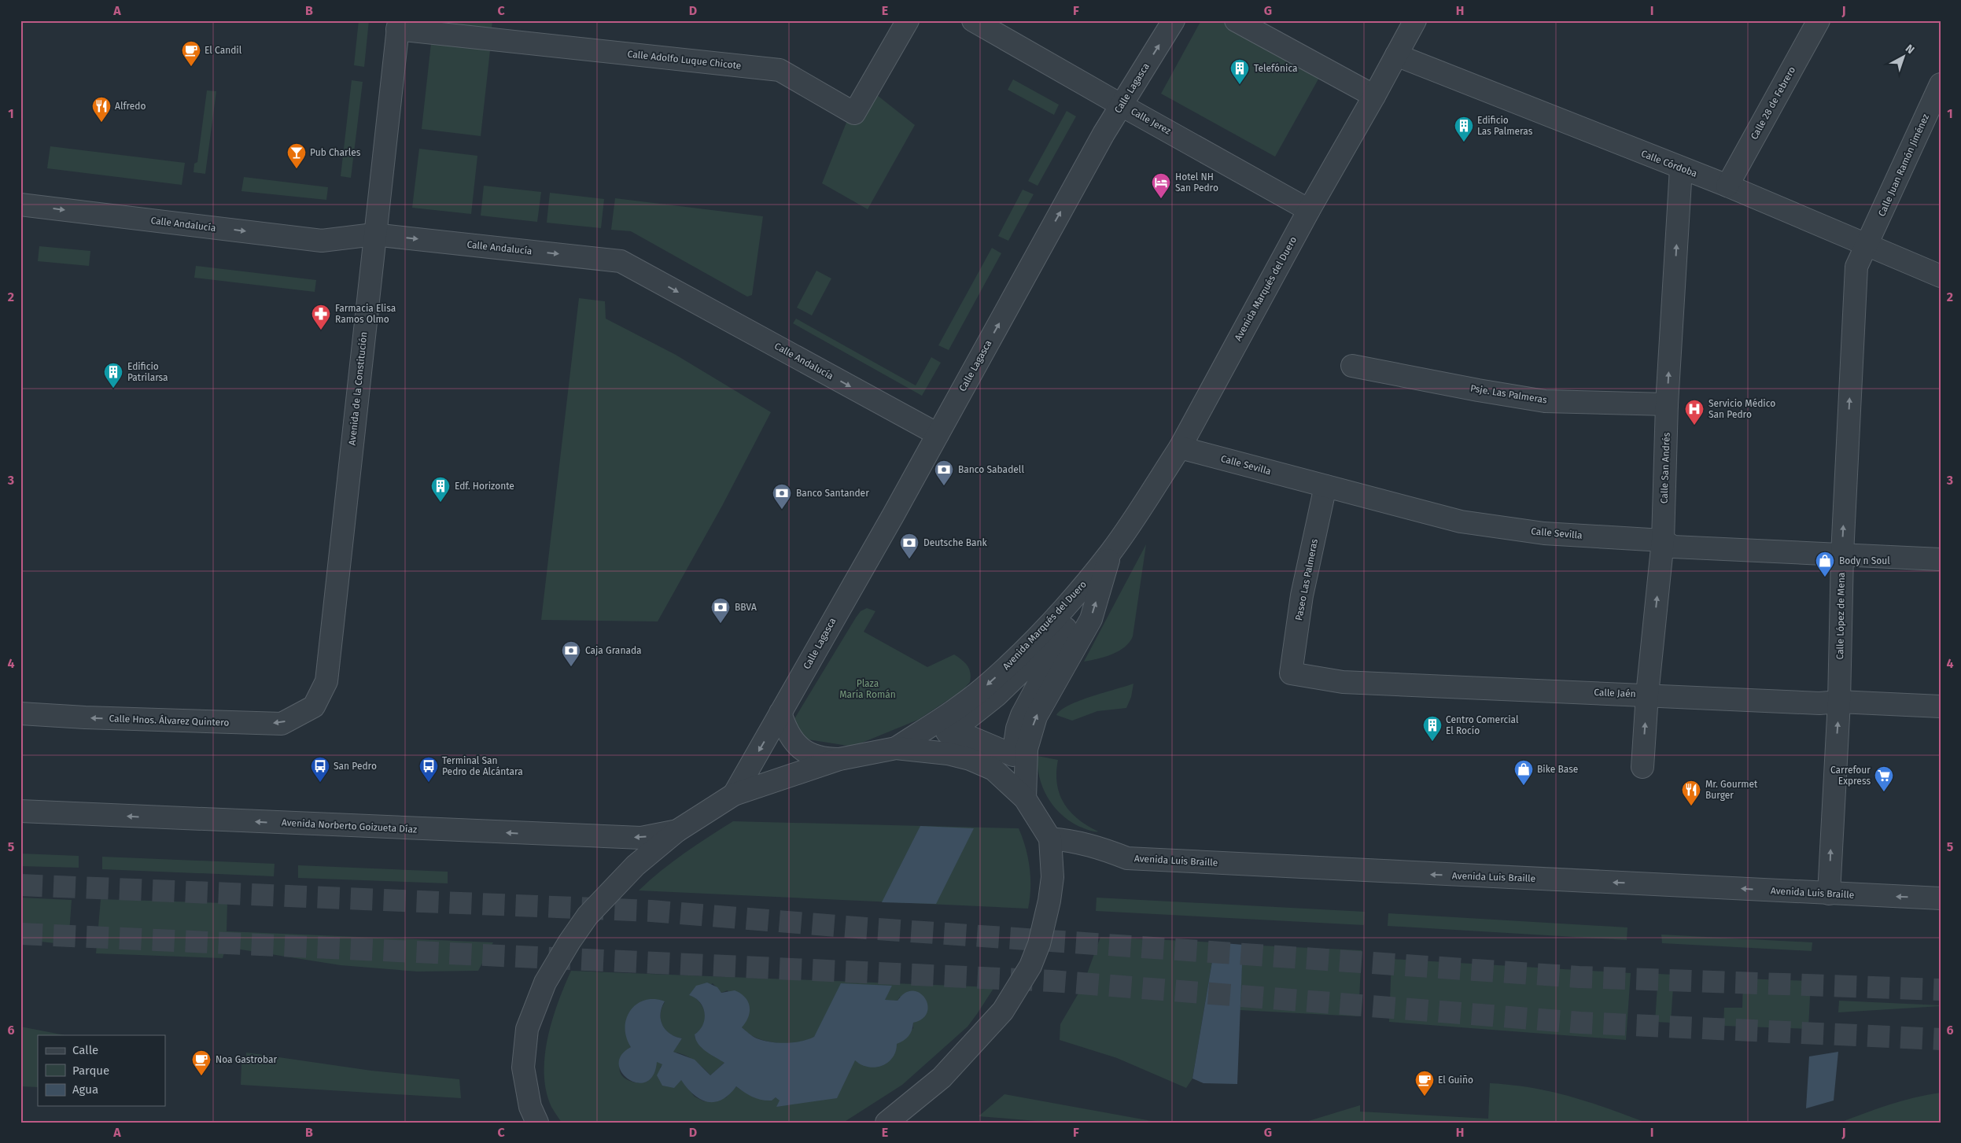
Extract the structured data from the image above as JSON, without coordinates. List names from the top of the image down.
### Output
{
  "streets": {
    "street": [
      "Calle Adolfo Luque Chicote",
      "Calle Lagasca",
      "Calle 28 de Febrero",
      "Calle Jerez",
      "Calle Córdoba",
      "Calle Juan Ramón Jiménez",
      "Calle Andalucía",
      "Avenida Marqués del Duero",
      "Avenida de la Constitución",
      "Psje. Las Palmeras",
      "Calle Sevilla",
      "Calle San Andrés",
      "Paseo Las Palmeras",
      "Calle López de Mena",
      "Calle Jaén",
      "Calle Hnos. Álvarez Quintero",
      "Avenida Norberto Goizueta Díaz",
      "Avenida Luis Braille"
    ]
  },
  "crossings": [
    ["Calle Adolfo Luque Chicote", "Avenida de la Constitución"],
    ["Calle Lagasca", "Calle Jerez"],
    ["Calle Lagasca", "Calle Andalucía"],
    ["Calle 28 de Febrero", "Calle Córdoba"],
    ["Calle Jerez", "Avenida Marqués del Duero"],
    ["Calle Córdoba", "Calle Juan Ramón Jiménez"],
    ["Calle Córdoba", "Avenida Marqués del Duero"],
    ["Calle Córdoba", "Calle San Andrés"],
    ["Calle Córdoba", "Calle López de Mena"],
    ["Calle Juan Ramón Jiménez", "Calle López de Mena"],
    ["Calle Andalucía", "Avenida de la Constitución"],
    ["Avenida Marqués del Duero", "Calle Sevilla"],
    ["Avenida de la Constitución", "Calle Hnos. Álvarez Quintero"],
    ["Psje. Las Palmeras", "Calle San Andrés"],
    ["Calle Sevilla", "Calle San Andrés"],
    ["Calle Sevilla", "Paseo Las Palmeras"],
    ["Calle Sevilla", "Calle López de Mena"],
    ["Calle San Andrés", "Calle Jaén"],
    ["Paseo Las Palmeras", "Calle Jaén"],
    ["Calle López de Mena", "Calle Jaén"],
    ["Calle López de Mena", "Avenida Luis Braille"]
  ],
  "one_way": [
    "Calle Andalucía",
    "Calle San Andrés",
    "Calle López de Mena",
    "Calle Hnos. Álvarez Quintero",
    "Avenida Norberto Goizueta Díaz",
    "Avenida Luis Braille"
  ],
  "parks": ["Plaza María Román"],
  "places": {
    "cafe": ["El Candil", "Noa Gastrobar", "El Guiño"],
    "building": [
      "Telefónica",
      "Edificio Las Palmeras",
      "Edificio Patrilarsa",
      "Edf. Horizonte",
      "Centro Comercial El Rocío"
    ],
    "restaurant": ["Alfredo", "Mr. Gourmet Burger"],
    "bar": ["Pub Charles"],
    "hotel": ["Hotel NH San Pedro"],
    "pharmacy": ["Farmacia Elisa Ramos Olmo"],
    "hospital": ["Servicio Médico San Pedro"],
    "bank": [
      "Banco Sabadell",
      "Banco Santander",
      "Deutsche Bank",
      "BBVA",
      "Caja Granada"
    ],
    "shop": ["Body n Soul", "Bike Base"],
    "bus stop": ["San Pedro", "Terminal San Pedro de Alcántara"],
    "supermarket": ["Carrefour Express"]
  },
  "legend": ["Calle", "Parque", "Agua"],
  "north": "top right",
  "grid": {
    "columns": [
      "A",
      "B",
      "C",
      "D",
      "E",
      "F",
      "G",
      "H",
      "I",
      "J"
    ],
    "rows": [
      "1",
      "2",
      "3",
      "4",
      "5",
      "6"
    ]
  }
}
